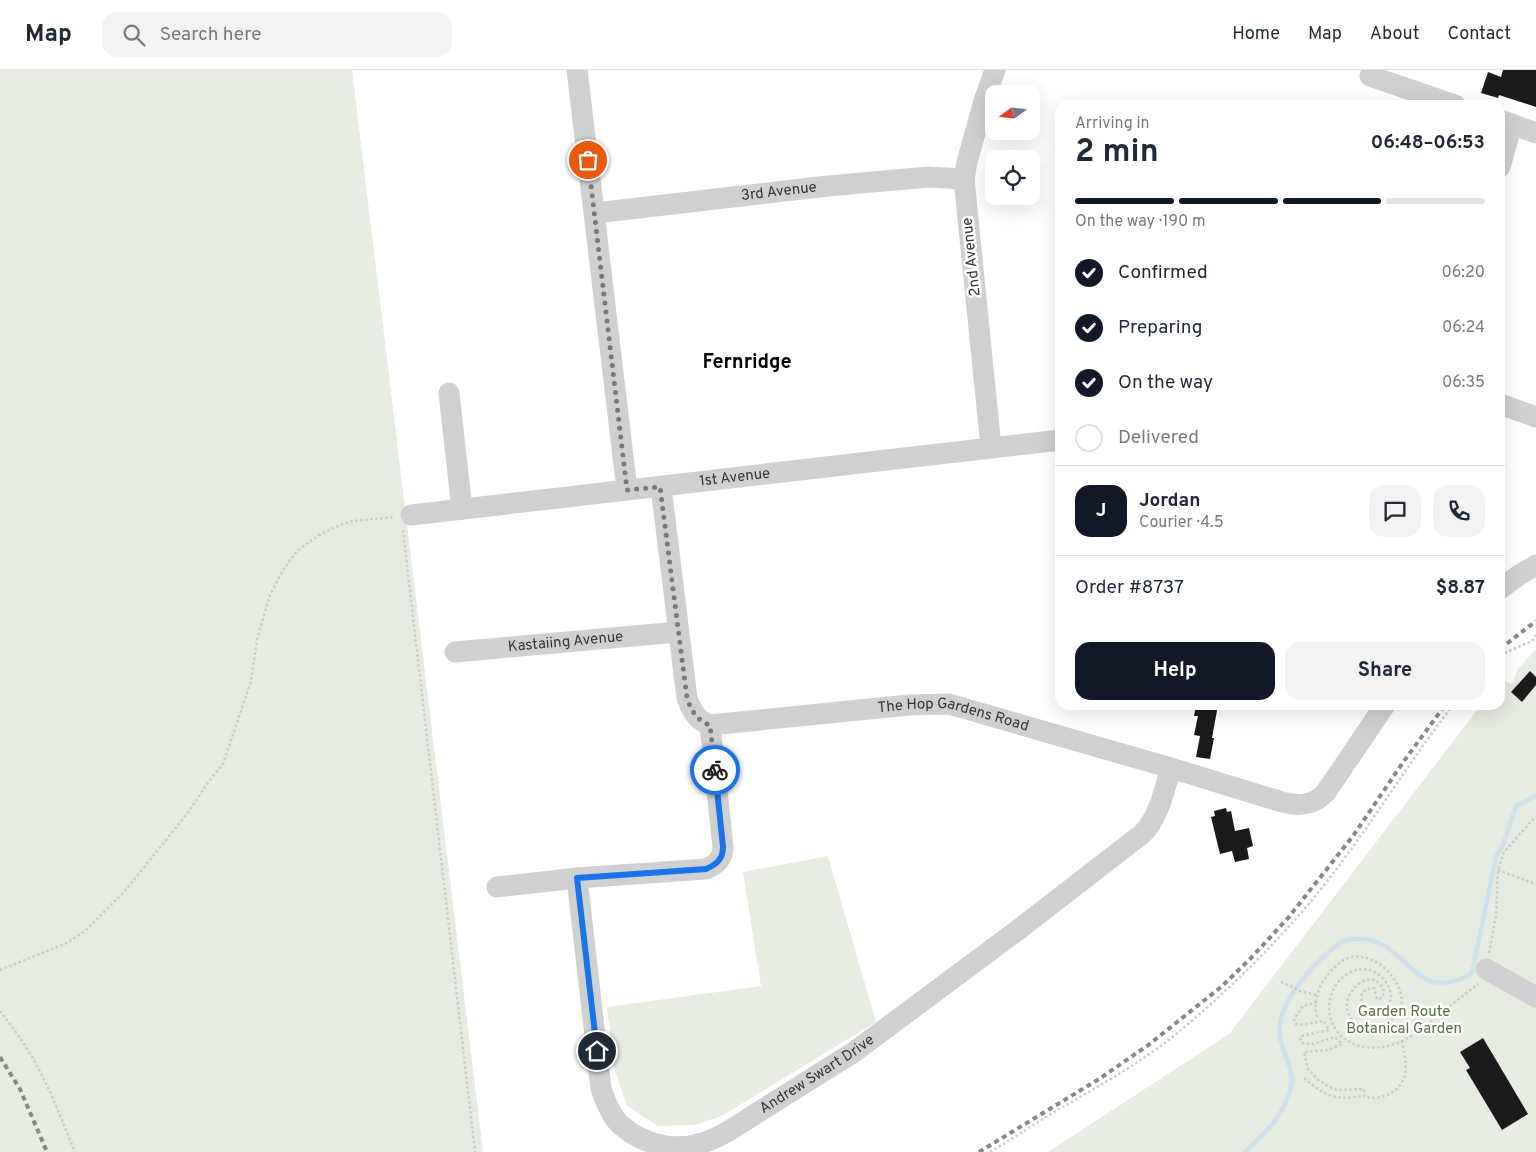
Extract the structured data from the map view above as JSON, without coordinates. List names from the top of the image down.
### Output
{
  "streets": {
    "street": [
      "3rd Avenue",
      "2nd Avenue",
      "1st Avenue",
      "Kastaiing Avenue",
      "The Hop Gardens Road",
      "Andrew Swart Drive"
    ]
  },
  "crossings": [
    ["3rd Avenue", "2nd Avenue"],
    ["2nd Avenue", "1st Avenue"],
    ["The Hop Gardens Road", "Andrew Swart Drive"]
  ],
  "districts": ["Fernridge"],
  "parks": ["Garden Route Botanical Garden"],
  "north": "left",
  "page": {
    "header": "Map",
    "search": "Search here",
    "nav": [
      "Home",
      "Map",
      "About",
      "Contact"
    ],
    "heading": ["2 min", "Arriving in", "06:48–06:53"],
    "panel": [
      "Jordan",
      "Courier · 4.5",
      "Order #8737",
      "$8.87"
    ],
    "bar": "On the way · 190 m",
    "list": [
      ["Confirmed", "06:20"],
      ["Preparing", "06:24"],
      ["On the way", "06:35"],
      "Delivered"
    ],
    "round": "J",
    "buttons": ["Help", "Share"]
  }
}
